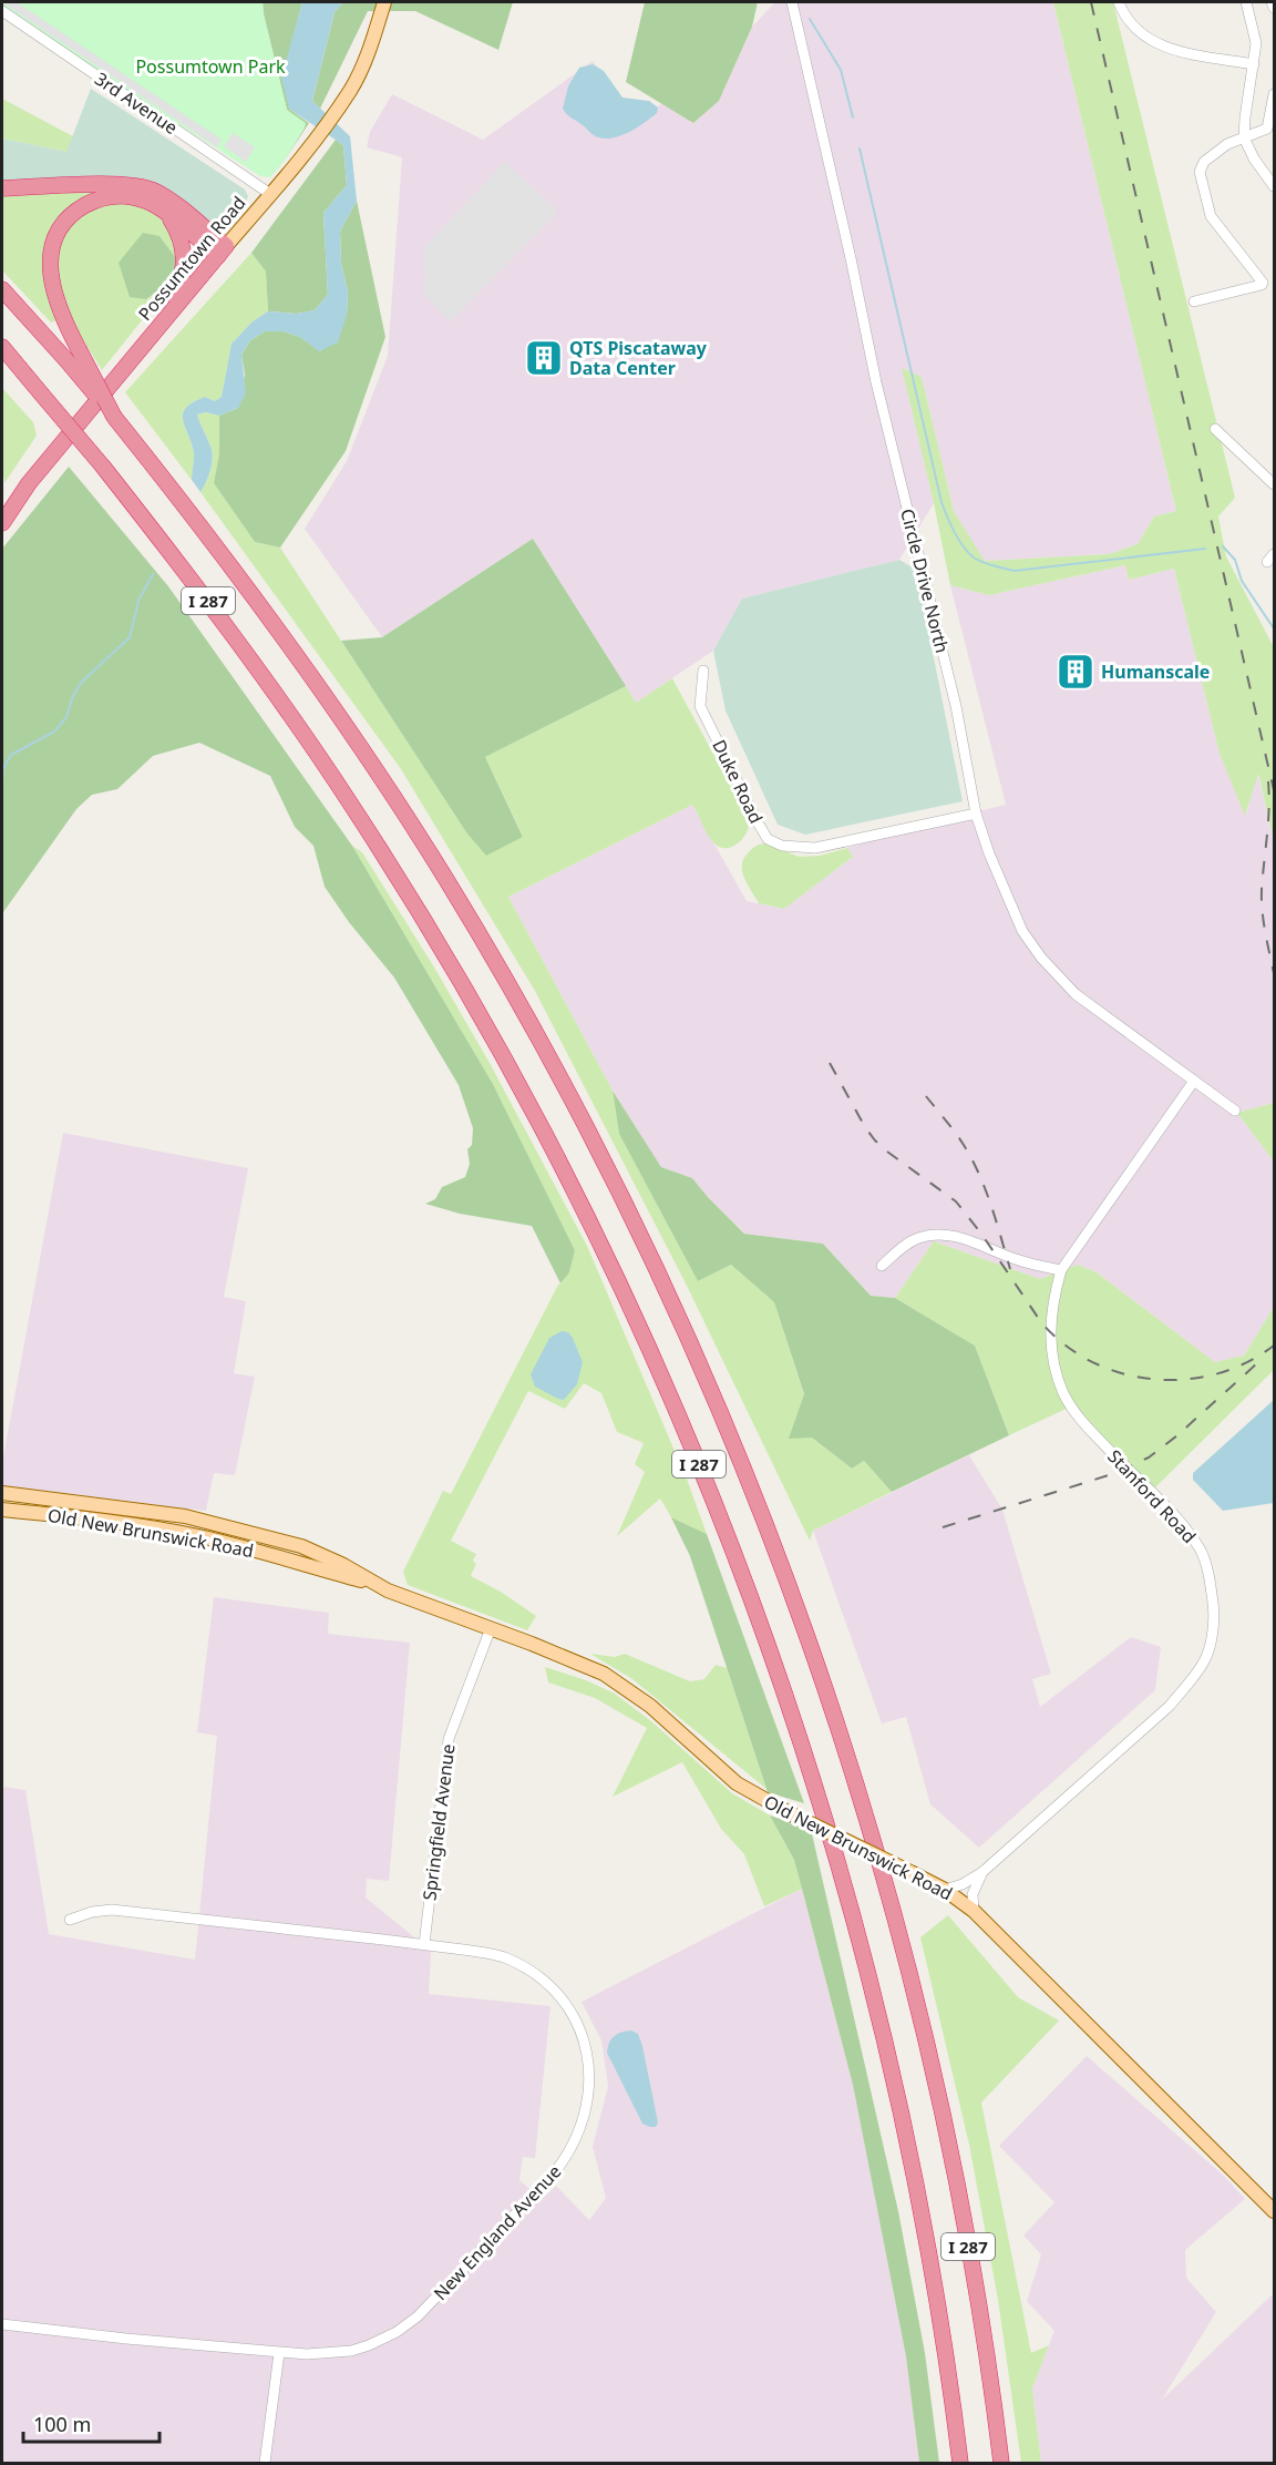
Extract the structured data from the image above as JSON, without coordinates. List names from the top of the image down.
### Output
{
  "streets": {
    "highway": ["Possumtown Road", "I 287"],
    "main road": ["Old New Brunswick Road"],
    "street": [
      "3rd Avenue",
      "Circle Drive North",
      "Duke Road",
      "Stanford Road",
      "Springfield Avenue",
      "New England Avenue"
    ]
  },
  "crossings": [
    ["3rd Avenue", "Possumtown Road"],
    ["Circle Drive North", "Duke Road"],
    ["Circle Drive North", "Stanford Road"],
    ["Stanford Road", "Old New Brunswick Road"],
    ["Old New Brunswick Road", "Springfield Avenue"],
    ["Springfield Avenue", "New England Avenue"]
  ],
  "parks": ["Possumtown Park"],
  "places": {
    "building": ["QTS Piscataway Data Center", "Humanscale"]
  },
  "scale_bar": "100 m"
}
